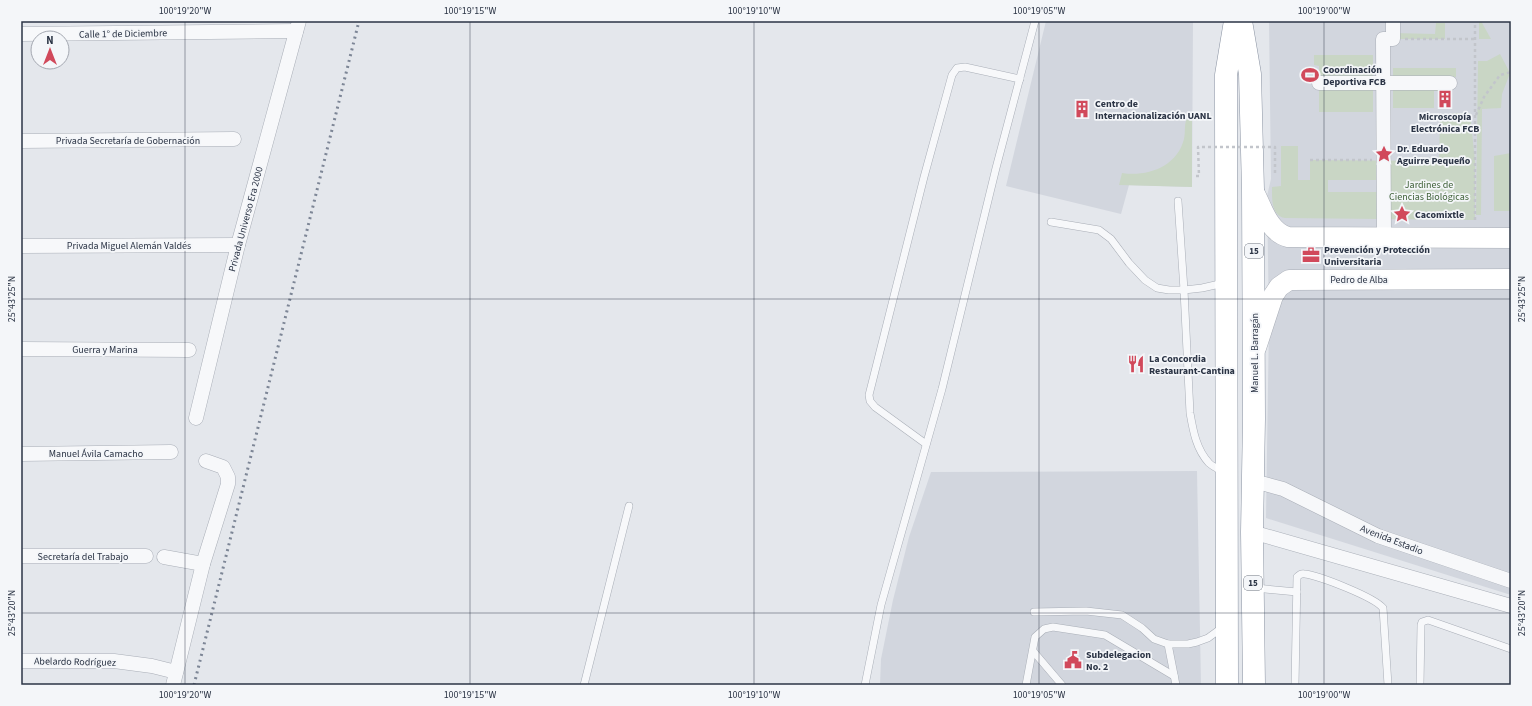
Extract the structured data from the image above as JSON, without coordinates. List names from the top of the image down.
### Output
{
  "streets": {
    "highway": ["15", "Manuel L. Barragán"],
    "street": [
      "Calle 1° de Diciembre",
      "Privada Secretaría de Gobernación",
      "Privada Universo Era 2000",
      "Privada Miguel Alemán Valdés",
      "Pedro de Alba",
      "Guerra y Marina",
      "Manuel Ávila Camacho",
      "Avenida Estadio",
      "Secretaría del Trabajo",
      "Abelardo Rodríguez"
    ]
  },
  "crossings": [
    ["Calle 1° de Diciembre", "Privada Universo Era 2000"],
    ["Privada Universo Era 2000", "Privada Miguel Alemán Valdés"],
    ["Pedro de Alba", "Manuel L. Barragán"],
    ["Manuel L. Barragán", "Avenida Estadio"]
  ],
  "parks": ["Jardines de Ciencias Biológicas"],
  "places": {
    "sports": ["Coordinación Deportiva FCB"],
    "building": ["Microscopía Electrónica FCB", "Centro de Internacionalización UANL"],
    "place": ["Dr. Eduardo Aguirre Pequeño", "Cacomixtle"],
    "office": ["Prevención y Protección Universitaria"],
    "restaurant": ["La Concordia Restaurant-Cantina"],
    "public building": ["Subdelegacion No. 2"]
  },
  "north": "top",
  "coordinates": [
    "100°19'20\"W",
    "100°19'15\"W",
    "100°19'10\"W",
    "100°19'05\"W",
    "100°19'00\"W",
    "25°43'25\"N",
    "25°43'20\"N"
  ]
}
